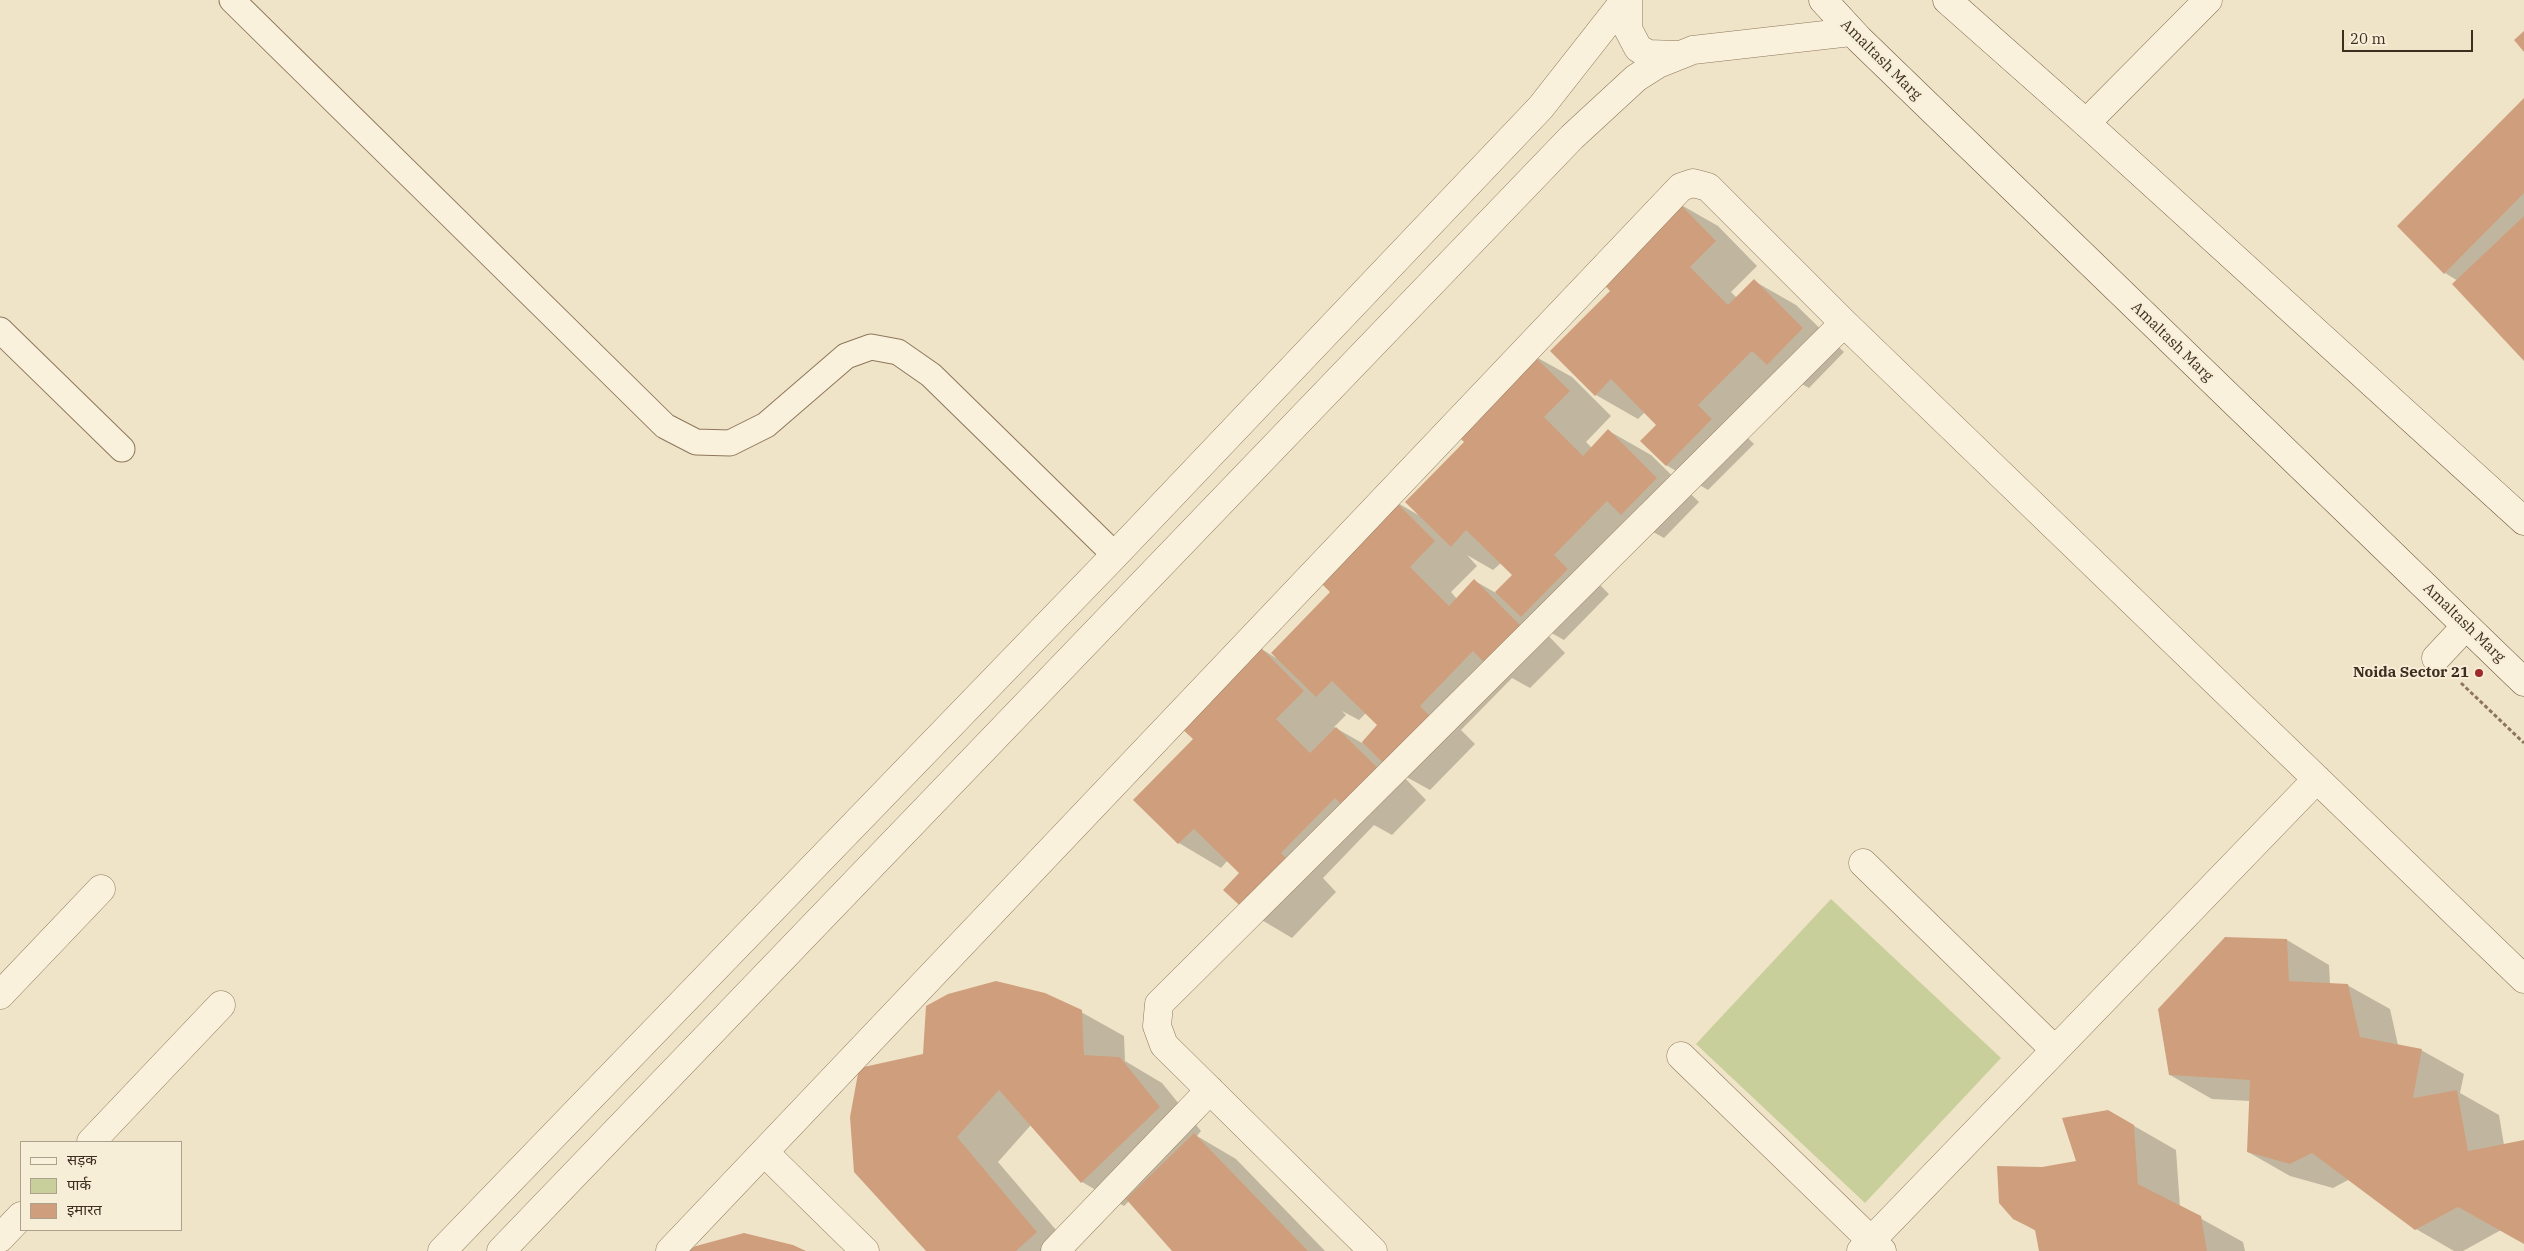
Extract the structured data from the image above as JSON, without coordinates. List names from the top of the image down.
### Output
{
  "streets": {
    "street": ["Amaltash Marg"]
  },
  "places": ["Noida Sector 21"],
  "legend": ["सड़क", "पार्क", "इमारत"],
  "scale_bar": "20 m"
}
